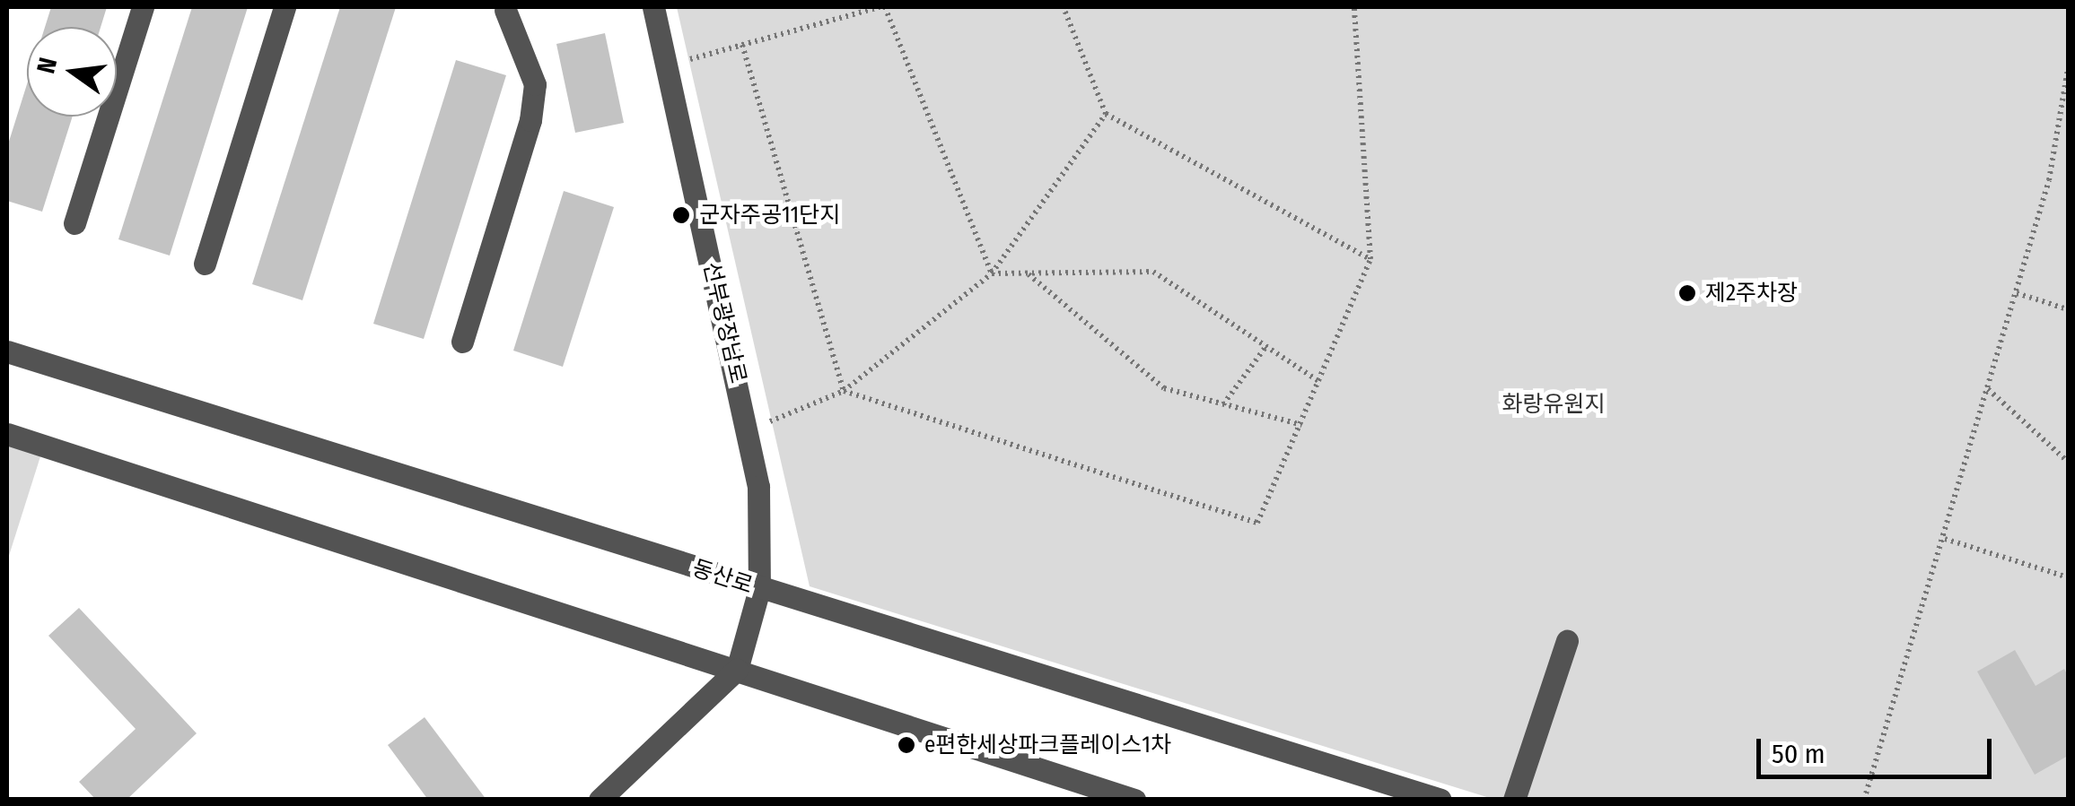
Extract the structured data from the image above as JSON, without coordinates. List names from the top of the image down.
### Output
{
  "streets": {
    "street": ["선부광장남로", "동산로"]
  },
  "crossings": [
    ["선부광장남로", "동산로"]
  ],
  "parks": ["화랑유원지"],
  "places": ["군자주공11단지", "제2주차장", "e편한세상파크플레이스1차"],
  "scale_bar": "50 m",
  "north": "left"
}
